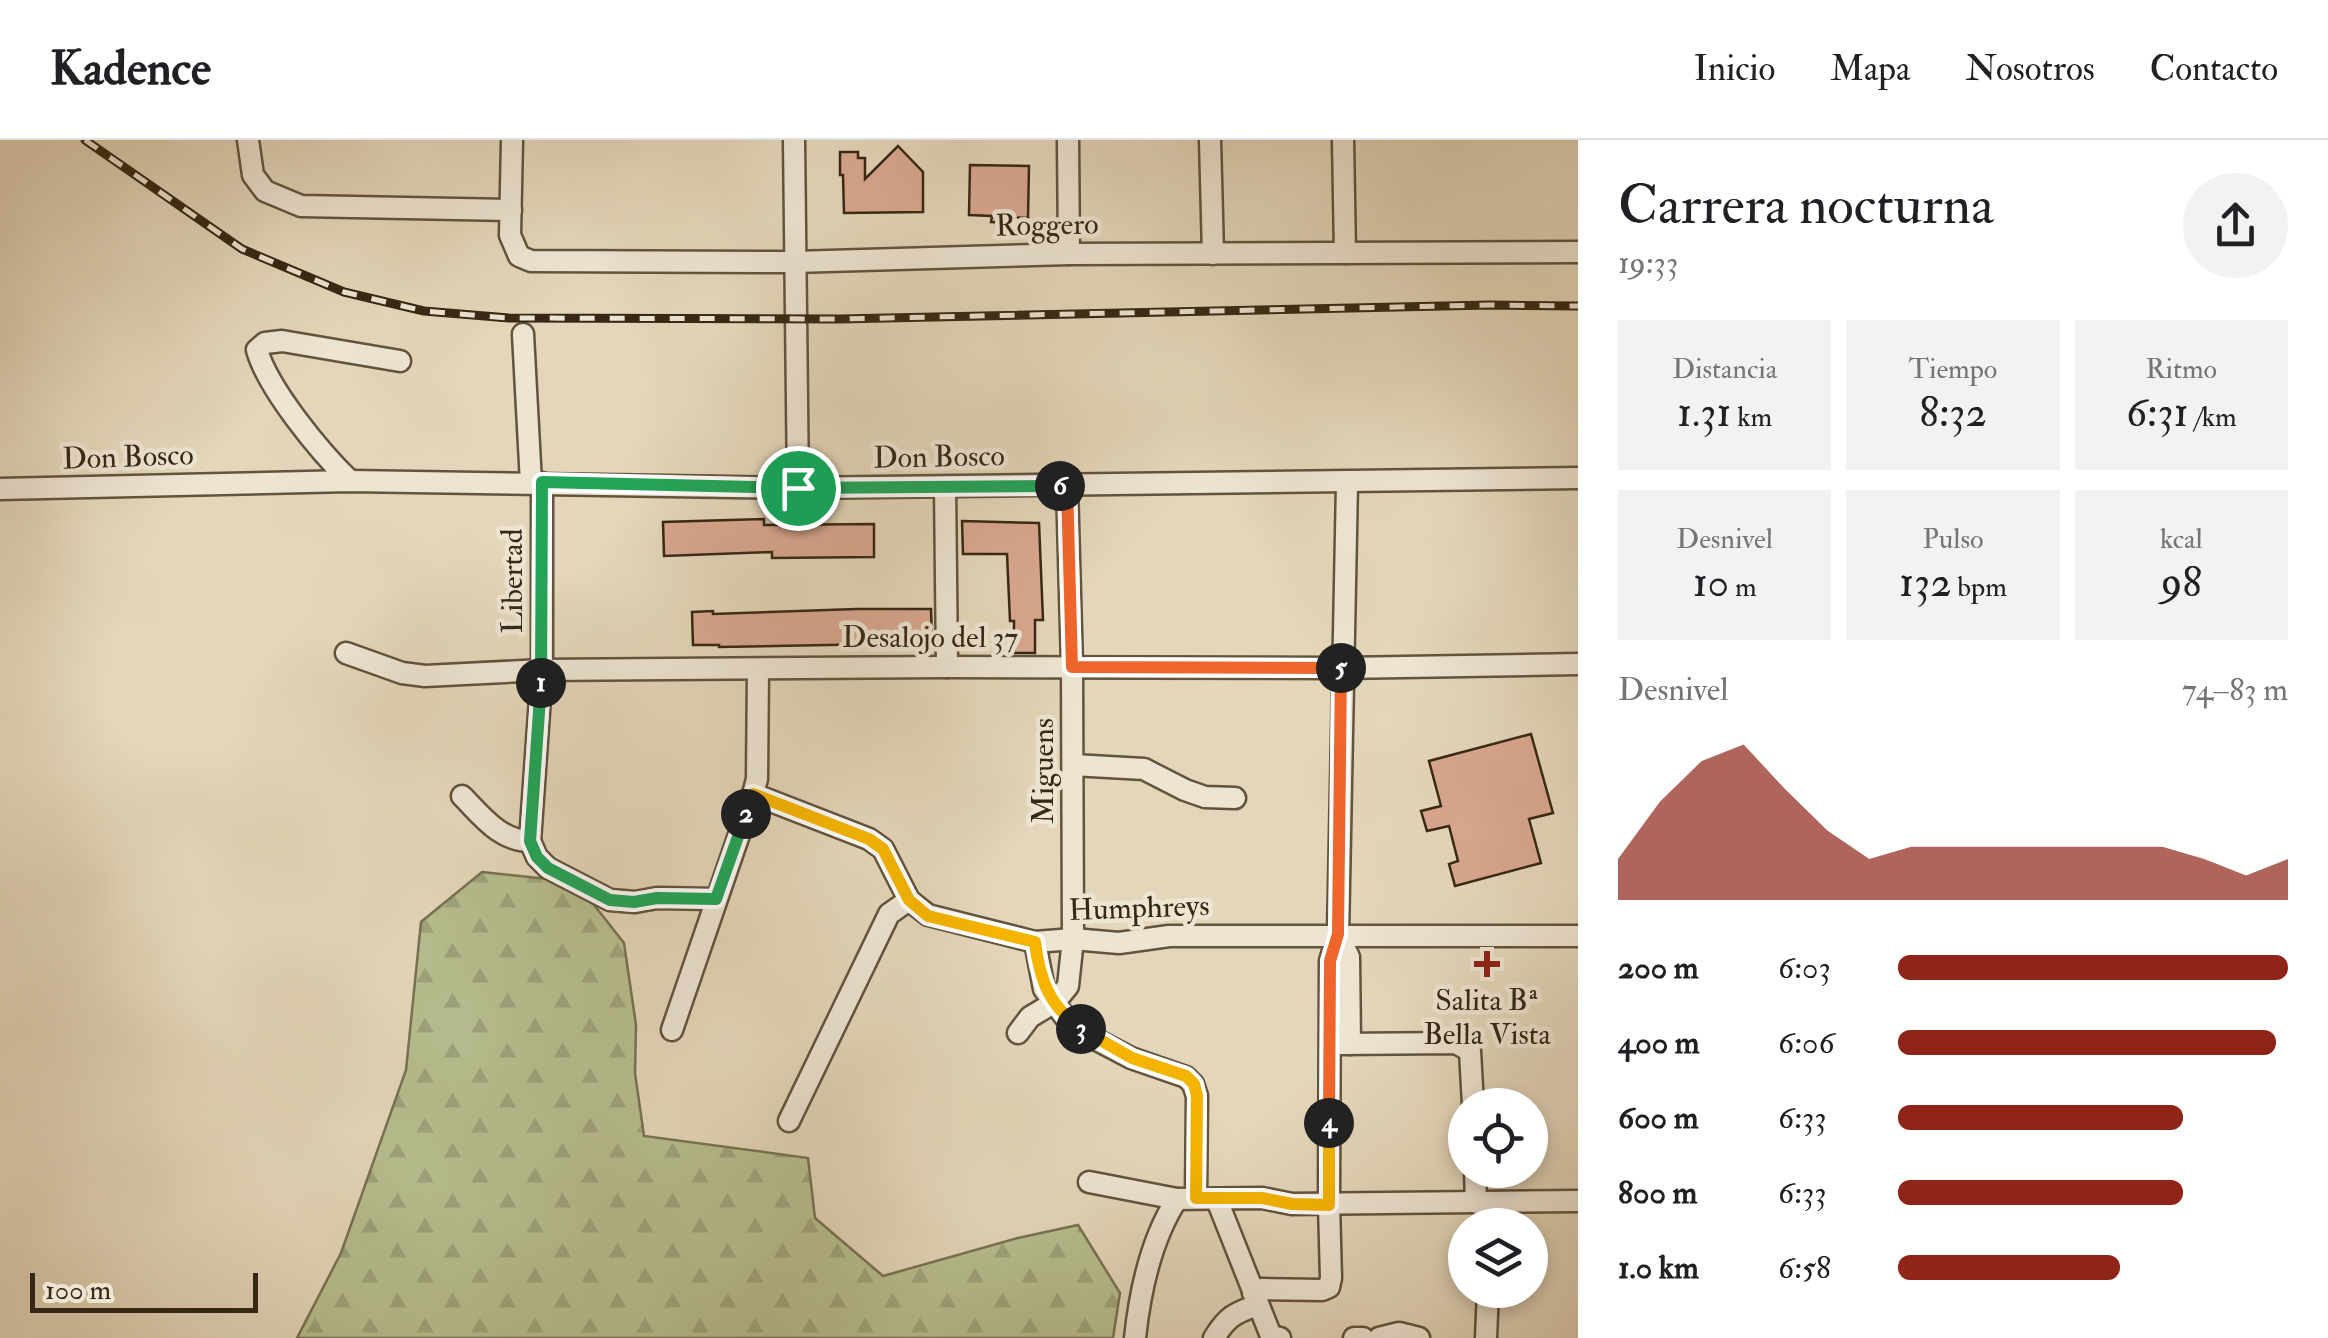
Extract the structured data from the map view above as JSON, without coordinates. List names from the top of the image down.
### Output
{
  "streets": {
    "street": [
      "Roggero",
      "Don Bosco",
      "Libertad",
      "Desalojo del 37",
      "Miguens",
      "Humphreys"
    ]
  },
  "crossings": [
    ["Don Bosco", "Libertad"],
    ["Don Bosco", "Miguens"],
    ["Libertad", "Desalojo del 37"],
    ["Desalojo del 37", "Miguens"],
    ["Miguens", "Humphreys"]
  ],
  "places": {
    "health": ["Salita Bª Bella Vista"]
  },
  "scale_bar": "100 m",
  "page": {
    "header": "Kadence",
    "nav": [
      "Inicio",
      "Mapa",
      "Nosotros",
      "Contacto"
    ],
    "heading": ["Carrera nocturna", "19:33"],
    "stats": [
      ["Distancia", "1.31 km"],
      ["Tiempo", "8:32"],
      ["Ritmo", "6:31 /km"],
      ["Desnivel", "10 m"],
      ["Pulso", "132 bpm"],
      ["kcal", "98"]
    ],
    "pins": [
      "6",
      "5",
      "1",
      "2",
      "3",
      "4"
    ],
    "chart": ["Desnivel", "74–83 m"],
    "list": [
      {
        "name": "200 m",
        "note": "6:03"
      },
      {
        "name": "400 m",
        "note": "6:06"
      },
      {
        "name": "600 m",
        "note": "6:33"
      },
      {
        "name": "800 m",
        "note": "6:33"
      },
      {
        "name": "1.0 km",
        "note": "6:58"
      }
    ],
    "scale": "100 m"
  }
}
